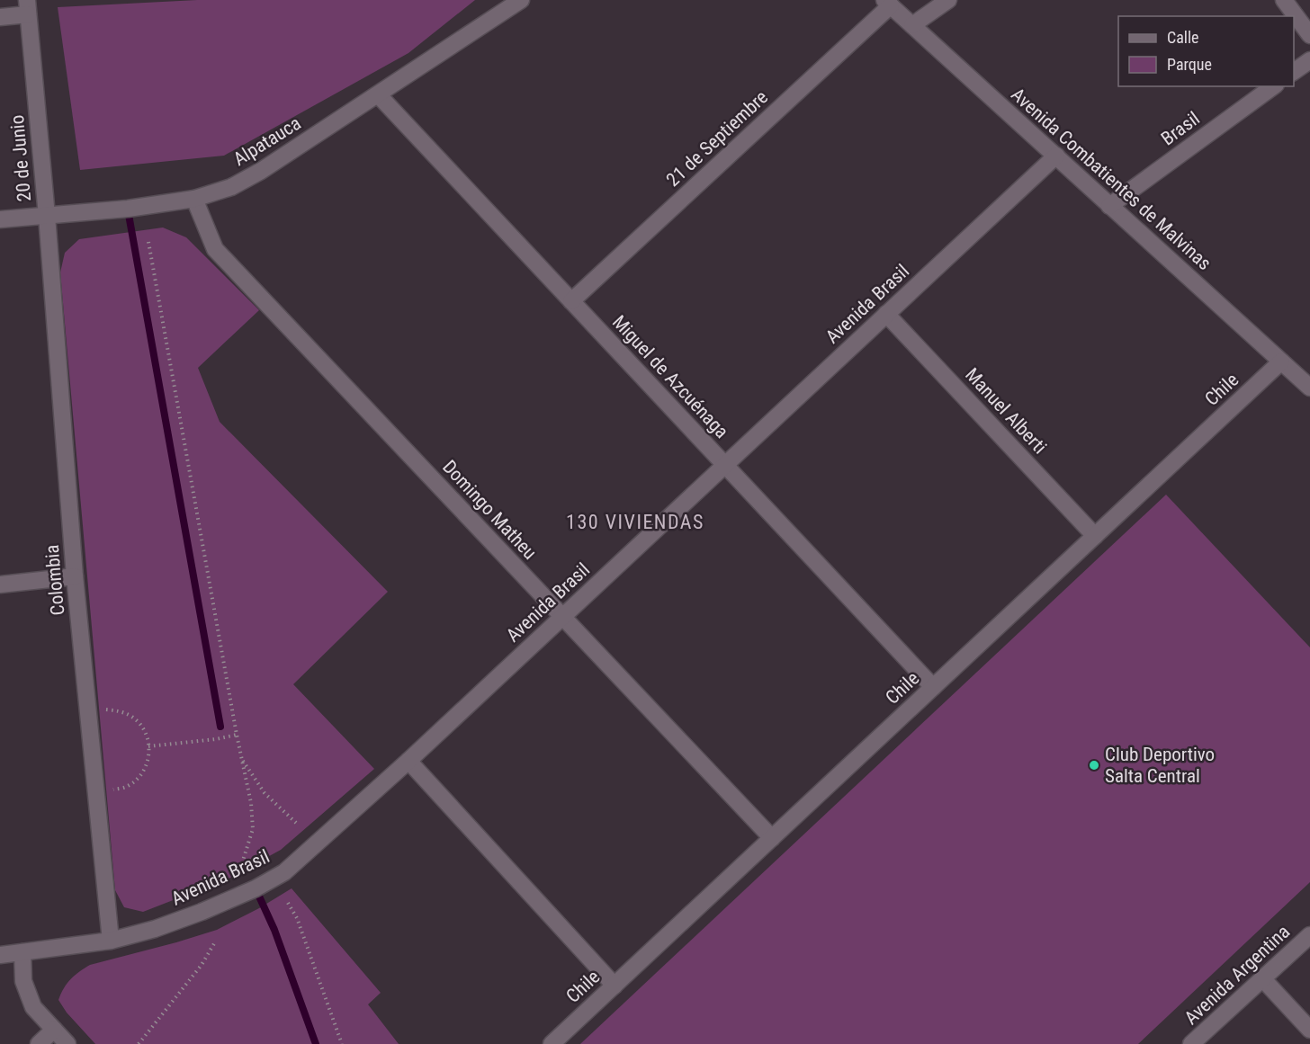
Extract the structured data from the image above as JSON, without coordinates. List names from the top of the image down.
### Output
{
  "streets": {
    "street": [
      "Brasil",
      "21 de Septiembre",
      "Alpatauca",
      "20 de Junio",
      "Avenida Combatientes de Malvinas",
      "Avenida Brasil",
      "Miguel de Azcuénaga",
      "Chile",
      "Manuel Alberti",
      "Domingo Matheu",
      "Colombia",
      "Avenida Argentina"
    ]
  },
  "crossings": [
    ["Brasil", "Avenida Combatientes de Malvinas"],
    ["21 de Septiembre", "Avenida Combatientes de Malvinas"],
    ["21 de Septiembre", "Miguel de Azcuénaga"],
    ["Alpatauca", "20 de Junio"],
    ["Alpatauca", "Miguel de Azcuénaga"],
    ["Alpatauca", "Domingo Matheu"],
    ["Alpatauca", "Colombia"],
    ["20 de Junio", "Colombia"],
    ["Avenida Combatientes de Malvinas", "Avenida Brasil"],
    ["Avenida Combatientes de Malvinas", "Chile"],
    ["Avenida Brasil", "Miguel de Azcuénaga"],
    ["Avenida Brasil", "Manuel Alberti"],
    ["Avenida Brasil", "Domingo Matheu"],
    ["Avenida Brasil", "Colombia"],
    ["Miguel de Azcuénaga", "Chile"],
    ["Chile", "Manuel Alberti"],
    ["Chile", "Domingo Matheu"]
  ],
  "districts": ["130 VIVIENDAS"],
  "places": ["Club Deportivo Salta Central"],
  "legend": ["Calle", "Parque"]
}
